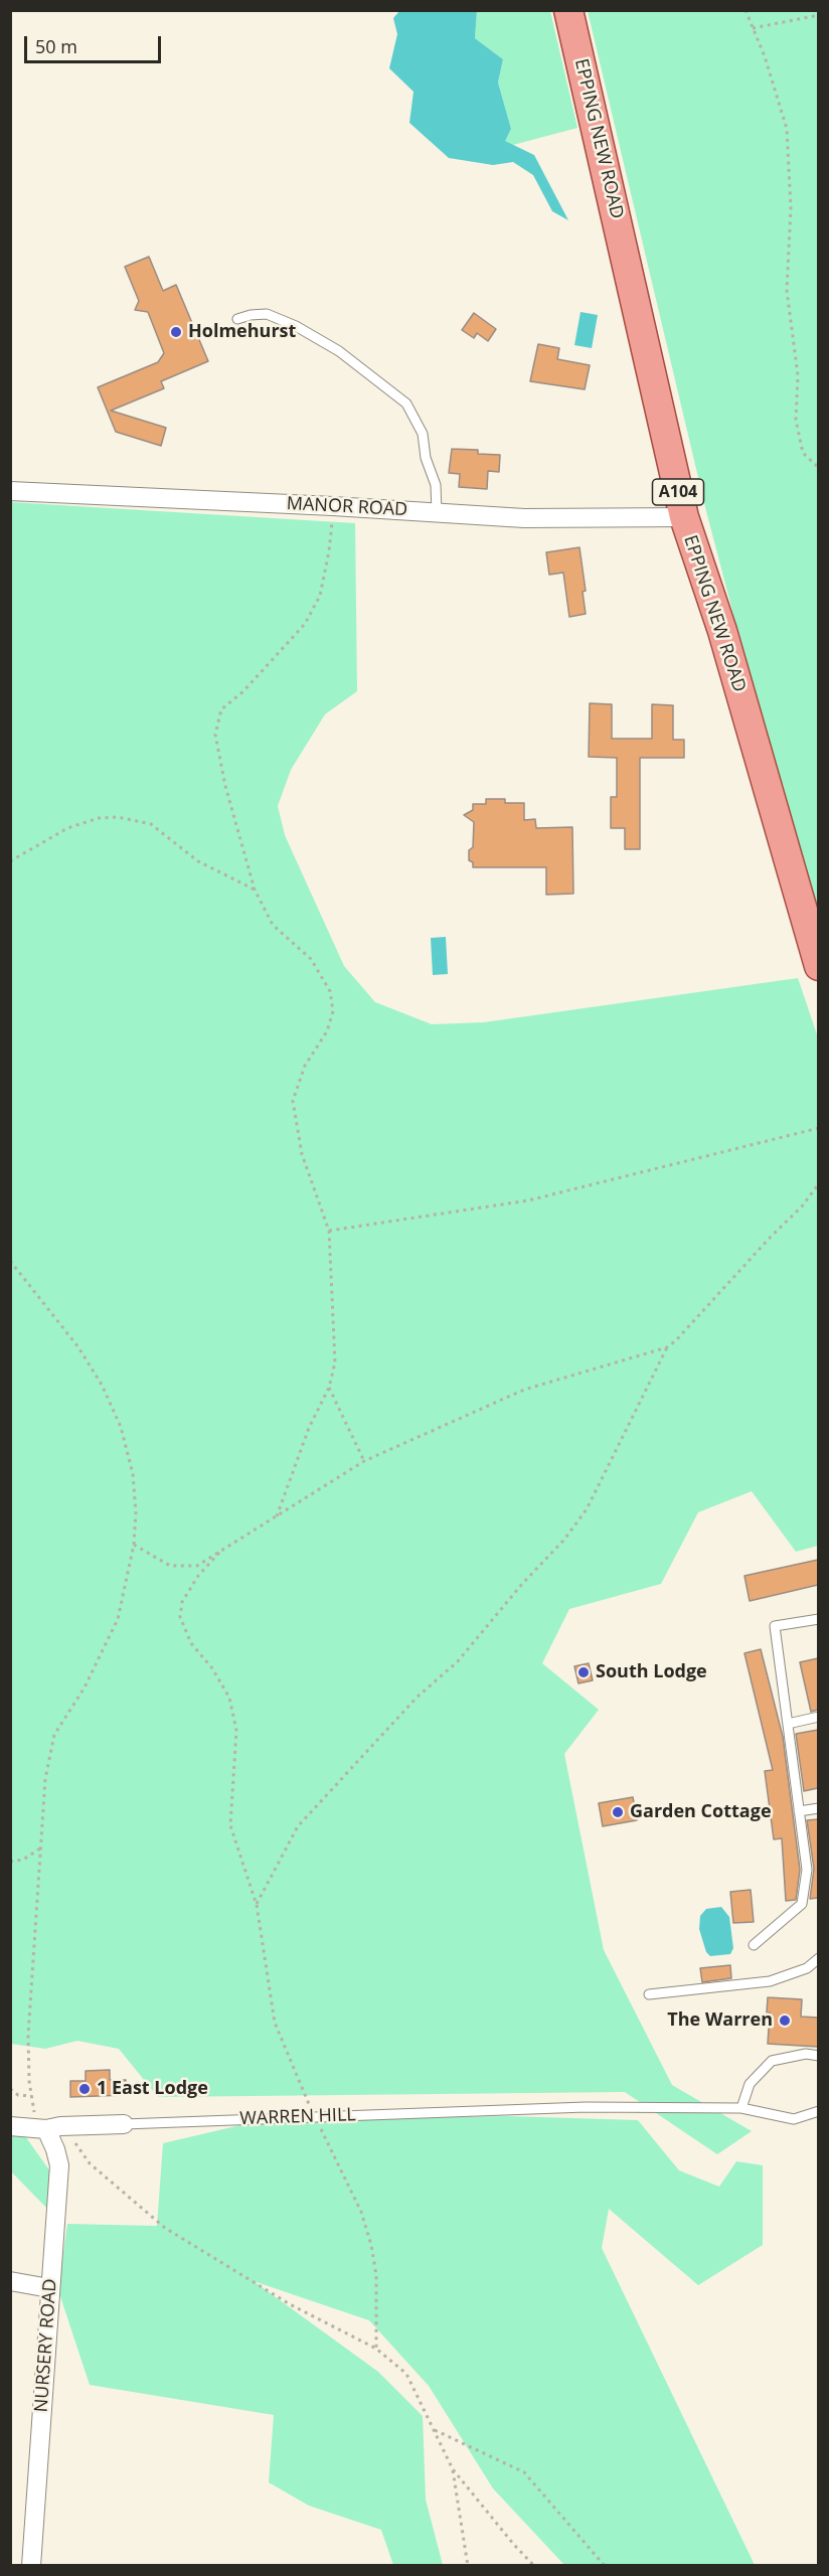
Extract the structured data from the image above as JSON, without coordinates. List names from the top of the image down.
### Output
{
  "streets": {
    "main road": ["EPPING NEW ROAD", "A104"],
    "street": ["MANOR ROAD", "WARREN HILL", "NURSERY ROAD"]
  },
  "crossings": [
    ["EPPING NEW ROAD", "MANOR ROAD"],
    ["WARREN HILL", "NURSERY ROAD"]
  ],
  "places": [
    "Holmehurst",
    "South Lodge",
    "Garden Cottage",
    "The Warren",
    "1 East Lodge"
  ],
  "scale_bar": "50 m"
}
